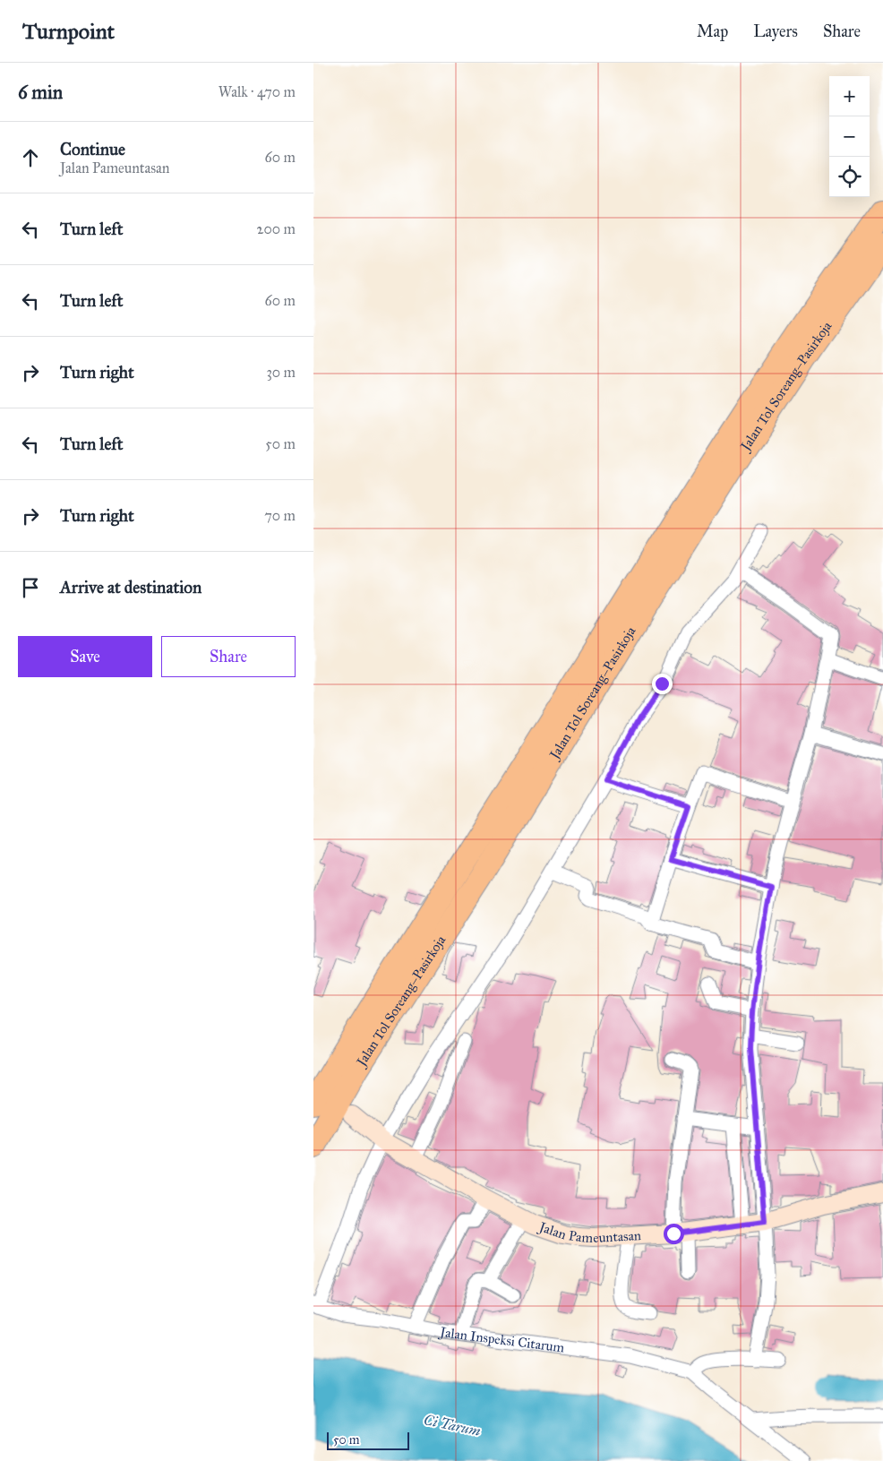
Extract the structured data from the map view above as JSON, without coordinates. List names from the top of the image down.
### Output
{
  "streets": {
    "highway": ["Jalan Tol Soreang–Pasirkoja"],
    "street": ["Jalan Pameuntasan", "Jalan Inspeksi Citarum"]
  },
  "water": ["Ci Tarum"],
  "scale_bar": "50 m",
  "page": {
    "header": "Turnpoint",
    "nav": ["Map", "Layers", "Share"],
    "heading": ["6 min", "Walk · 470 m"],
    "map_buttons": ["+", "−"],
    "list": [
      ["Continue", "Jalan Pameuntasan", "60 m"],
      ["Turn left", "200 m"],
      ["Turn left", "60 m"],
      ["Turn right", "30 m"],
      ["Turn left", "50 m"],
      ["Turn right", "70 m"],
      "Arrive at destination"
    ],
    "buttons": ["Save", "Share"],
    "scale": "50 m"
  }
}
